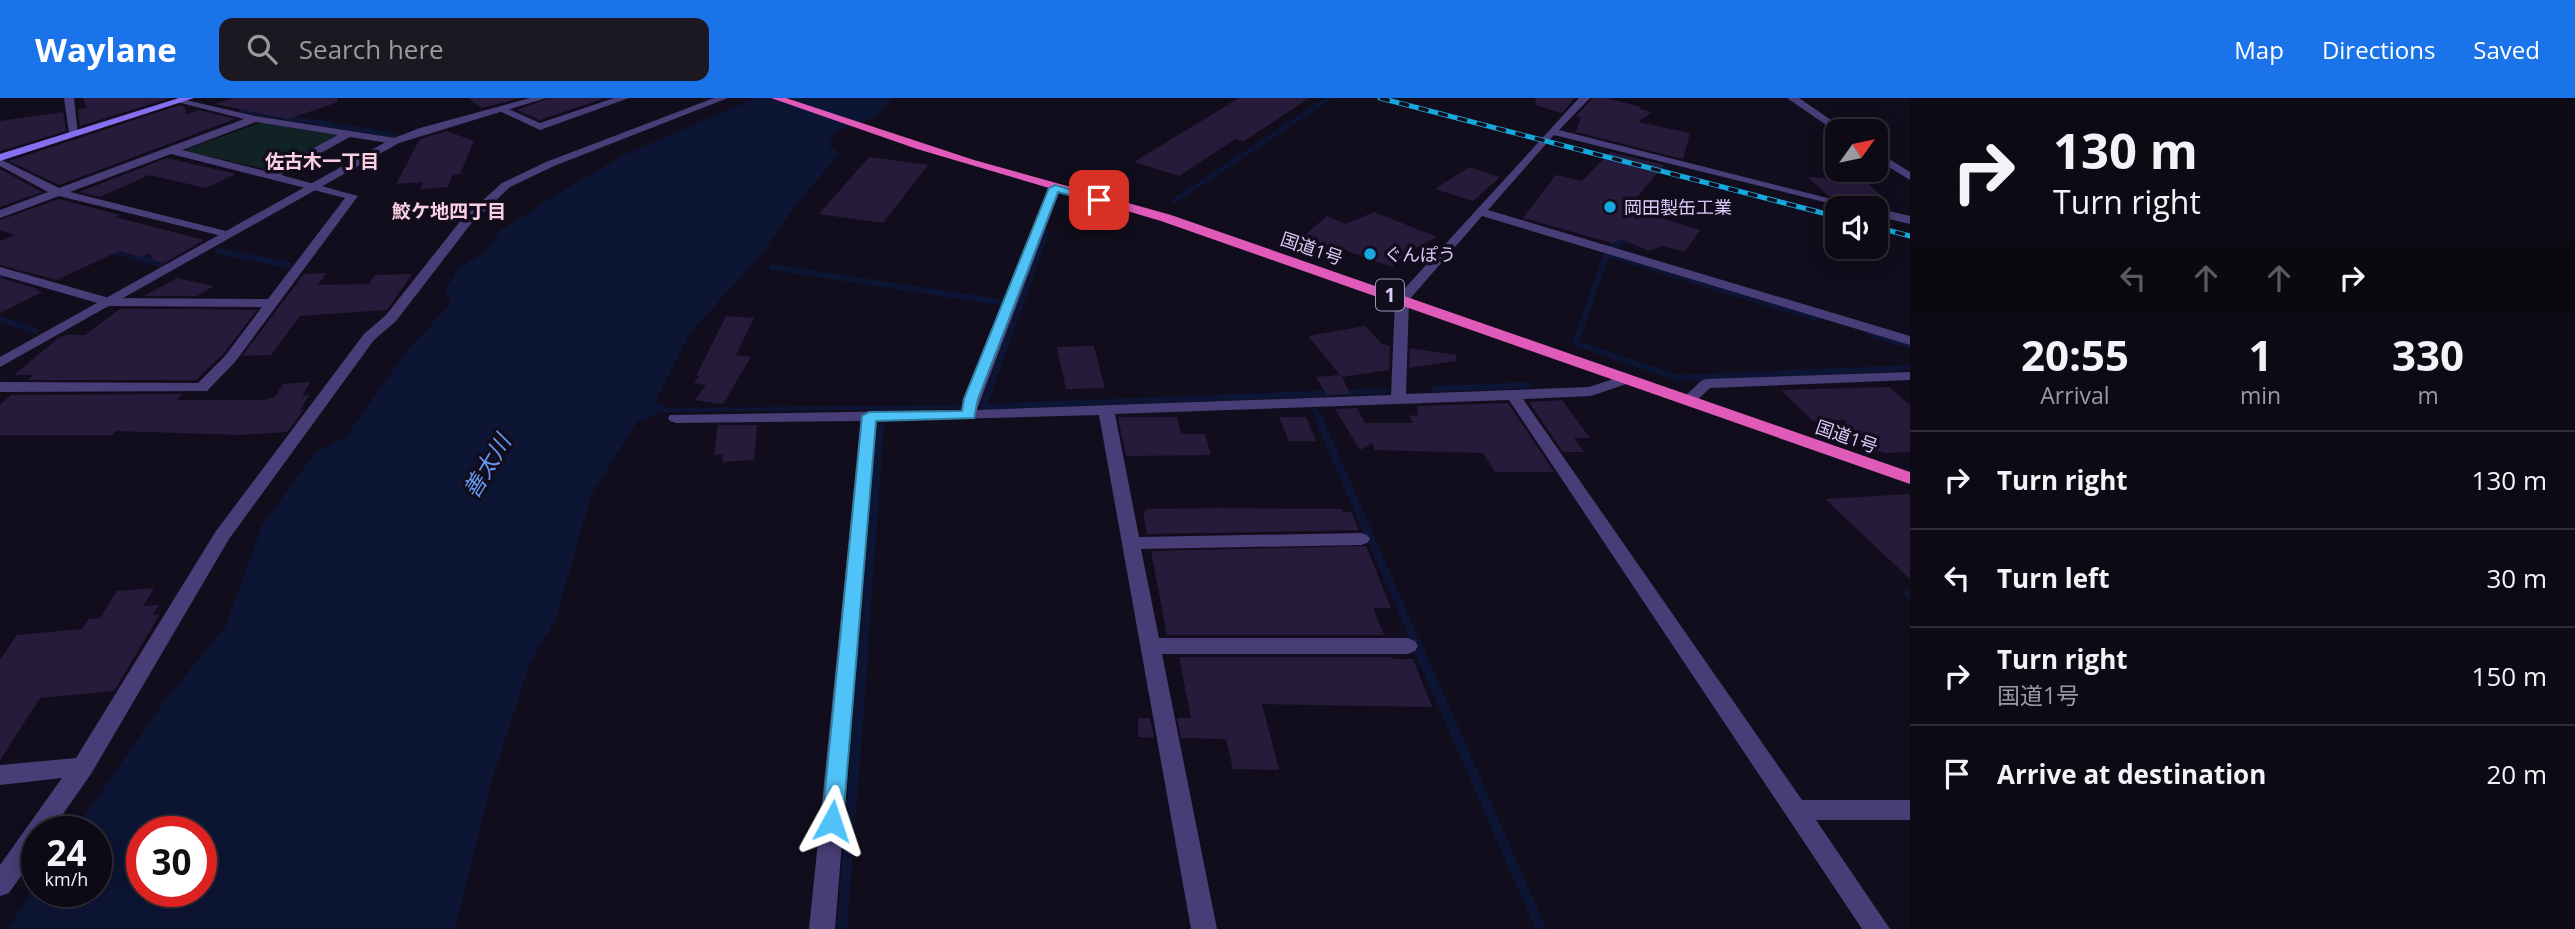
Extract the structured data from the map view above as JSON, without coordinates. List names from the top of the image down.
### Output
{
  "streets": {
    "highway": ["国道1号", "1"]
  },
  "districts": ["佐古木一丁目", "鮫ケ地四丁目"],
  "water": ["善太川"],
  "places": ["岡田製缶工業", "ぐんぽう"],
  "north": "top right",
  "page": {
    "header": "Waylane",
    "search": "Search here",
    "nav": ["Map", "Directions", "Saved"],
    "turn": ["130 m", "Turn right"],
    "eta": [
      "20:55",
      "Arrival",
      "1",
      "min",
      "330",
      "m"
    ],
    "list": [
      {
        "name": "Turn right",
        "value": "130 m"
      },
      {
        "name": "Turn left",
        "value": "30 m"
      },
      {
        "name": "Turn right",
        "note": "国道1号",
        "value": "150 m"
      },
      {
        "name": "Arrive at destination",
        "value": "20 m"
      }
    ],
    "speed": "24 km/h",
    "limit": "30"
  }
}
